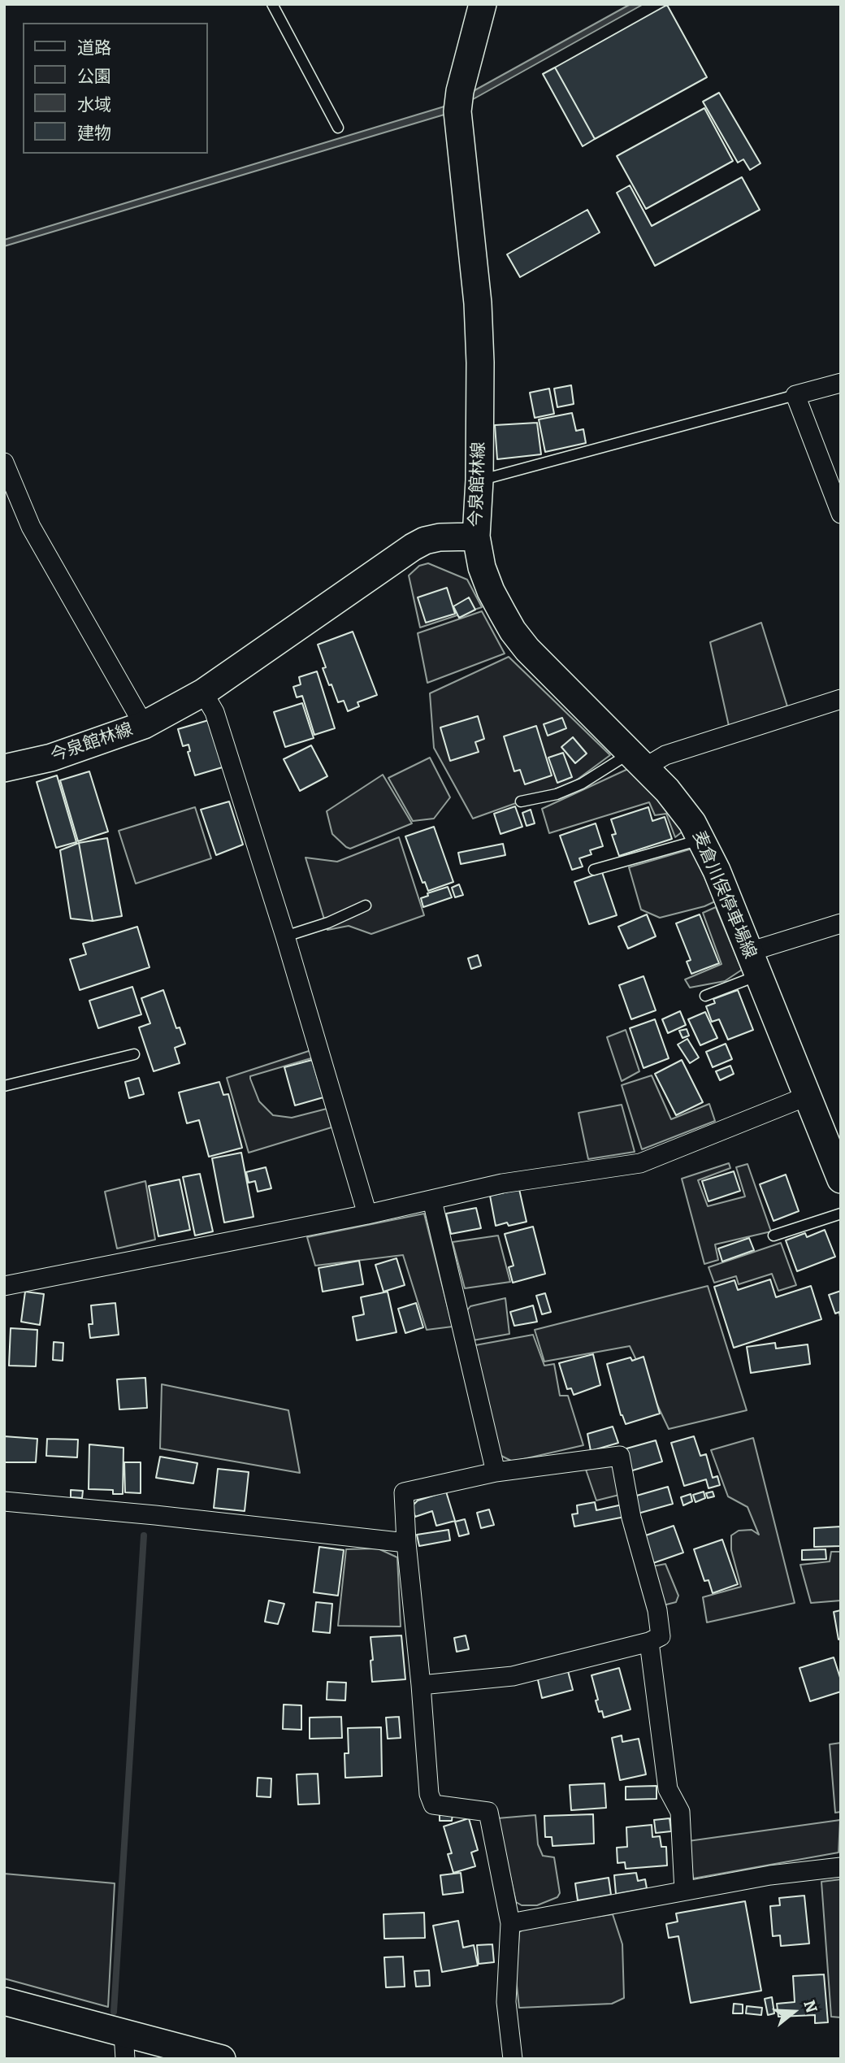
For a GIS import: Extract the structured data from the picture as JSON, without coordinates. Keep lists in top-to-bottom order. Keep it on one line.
{"streets":{"main road":["今泉館林線","麦倉川俣停車場線"]},"crossings":[["今泉館林線","麦倉川俣停車場線"]],"legend":["道路","公園","水域","建物"],"north":"right"}
